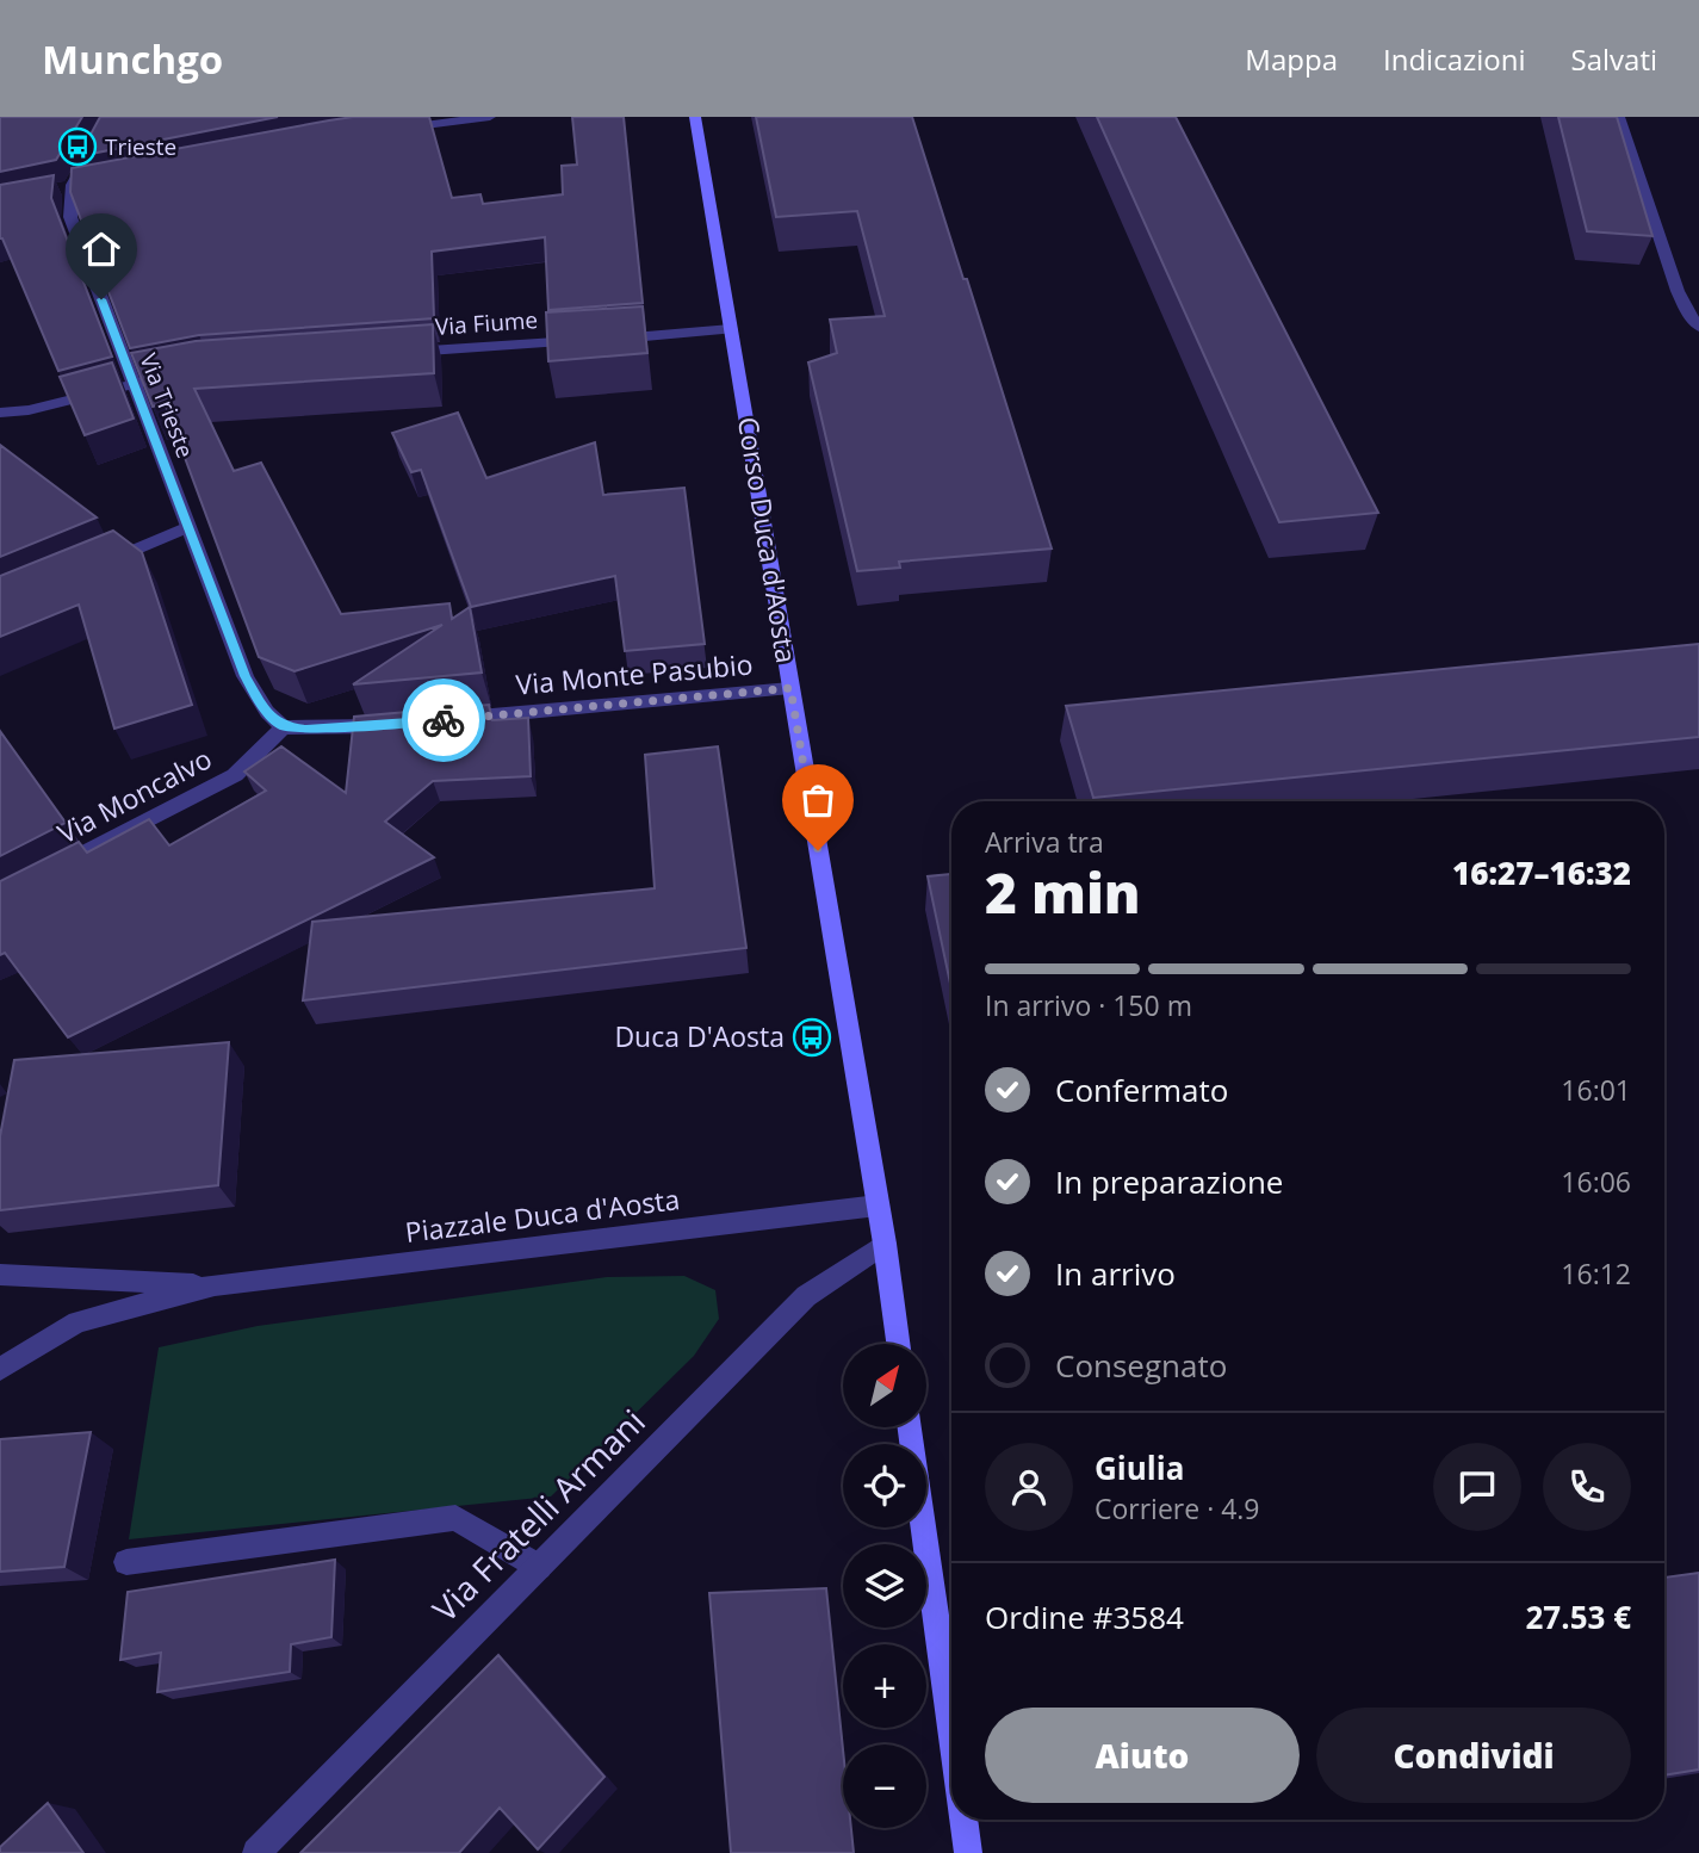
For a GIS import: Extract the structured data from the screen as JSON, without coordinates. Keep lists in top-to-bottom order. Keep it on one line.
{"streets":{"street":["Via Fiume","Via Trieste","Corso Duca d'Aosta","Via Monte Pasubio","Via Moncalvo","Piazzale Duca d'Aosta","Via Fratelli Armani"]},"crossings":[["Via Fiume","Corso Duca d'Aosta"],["Via Trieste","Via Moncalvo"],["Corso Duca d'Aosta","Via Monte Pasubio"],["Corso Duca d'Aosta","Piazzale Duca d'Aosta"],["Corso Duca d'Aosta","Via Fratelli Armani"]],"places":{"bus stop":["Trieste","Duca D'Aosta"]},"north":"top right","page":{"header":"Munchgo","nav":["Mappa","Indicazioni","Salvati"],"heading":["2 min","Arriva tra","16:27–16:32"],"panel":["Giulia","Corriere · 4.9","Ordine #3584","27.53 €"],"bar":"In arrivo · 150 m","list":[["Confermato","16:01"],["In preparazione","16:06"],["In arrivo","16:12"],"Consegnato"],"map_buttons":["+","−"],"buttons":["Aiuto","Condividi"]}}
